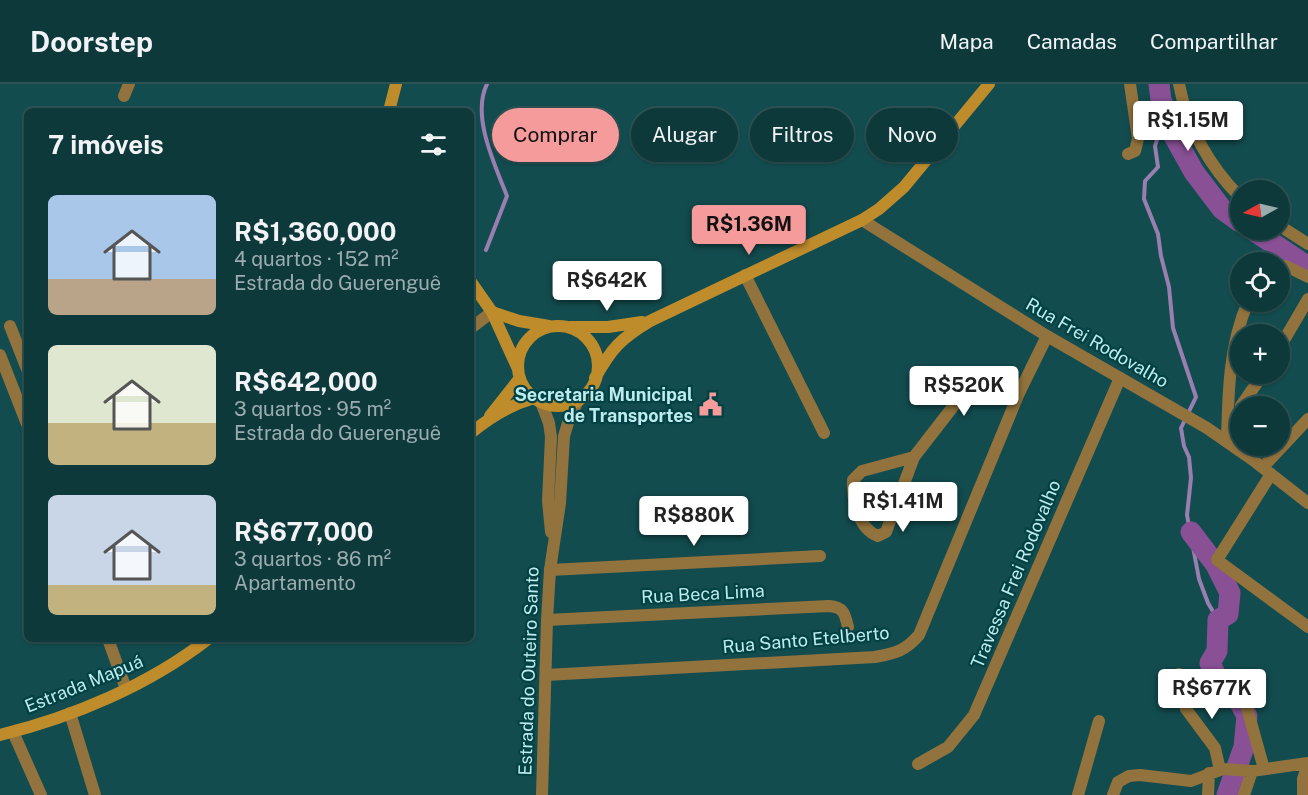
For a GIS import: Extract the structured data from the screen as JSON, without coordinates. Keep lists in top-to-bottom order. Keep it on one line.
{"streets":{"main road":["Estrada Mapuá"],"street":["Rua Frei Rodovalho","Travessa Frei Rodovalho","Rua Beca Lima","Rua Santo Etelberto","Estrada do Outeiro Santo"]},"crossings":[["Rua Frei Rodovalho","Travessa Frei Rodovalho"],["Rua Frei Rodovalho","Rua Santo Etelberto"],["Rua Beca Lima","Estrada do Outeiro Santo"],["Rua Santo Etelberto","Estrada do Outeiro Santo"]],"places":{"public building":["Secretaria Municipal de Transportes"]},"north":"left","page":{"header":"Doorstep","nav":["Mapa","Camadas","Compartilhar"],"price":["R$1.15M","R$1.36M","R$642K","R$520K","R$1.41M","R$880K","R$677K"],"chip":["Comprar","Alugar","Filtros","Novo"],"heading":"7 imóveis","map_buttons":["+","−"],"list":[{"name":"R$1,360,000","note":"4 quartos · 152 m² · Estrada do Guerenguê"},{"name":"R$642,000","note":"3 quartos · 95 m² · Estrada do Guerenguê"},{"name":"R$677,000","note":"3 quartos · 86 m² · Apartamento"}]}}
